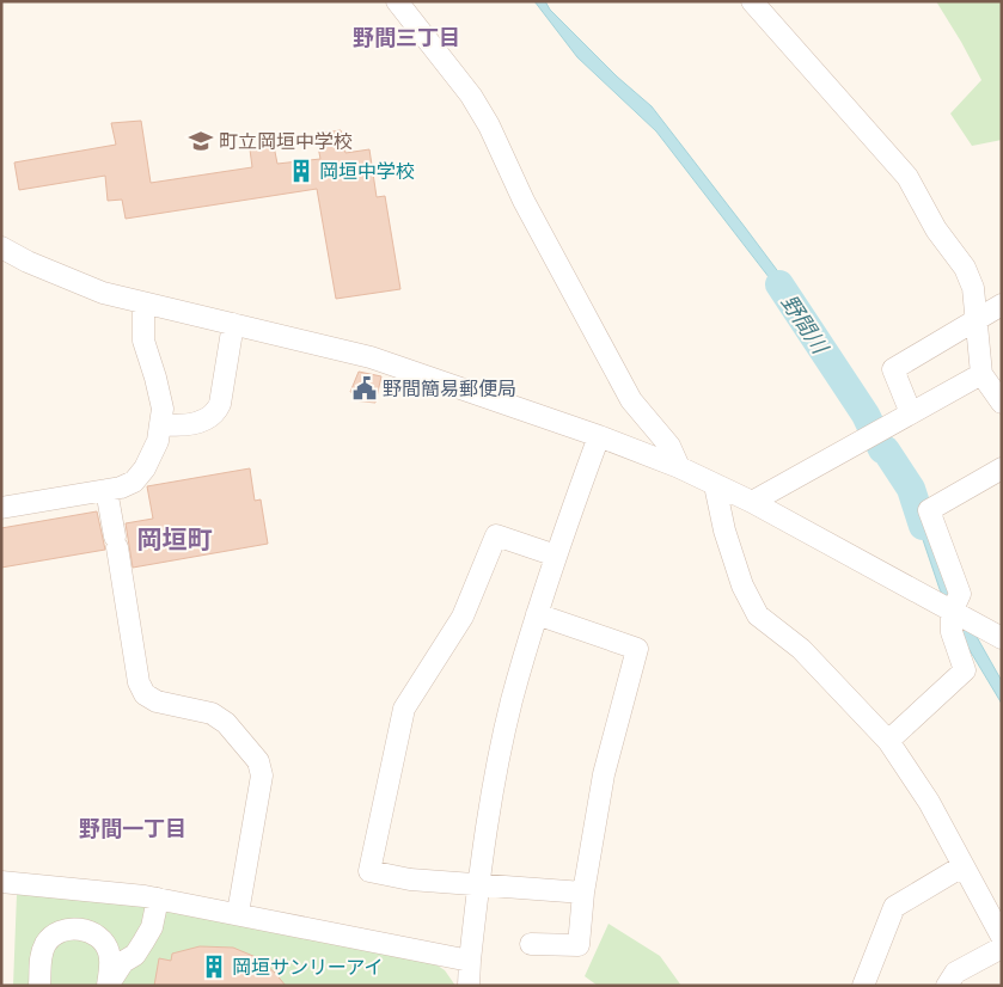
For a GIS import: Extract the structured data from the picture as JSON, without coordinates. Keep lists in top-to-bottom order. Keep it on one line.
{"districts":["野間三丁目","岡垣町","野間一丁目"],"water":["野間川"],"places":{"school or university":["町立岡垣中学校"],"building":["岡垣中学校","岡垣サンリーアイ"],"public building":["野間簡易郵便局"]}}
